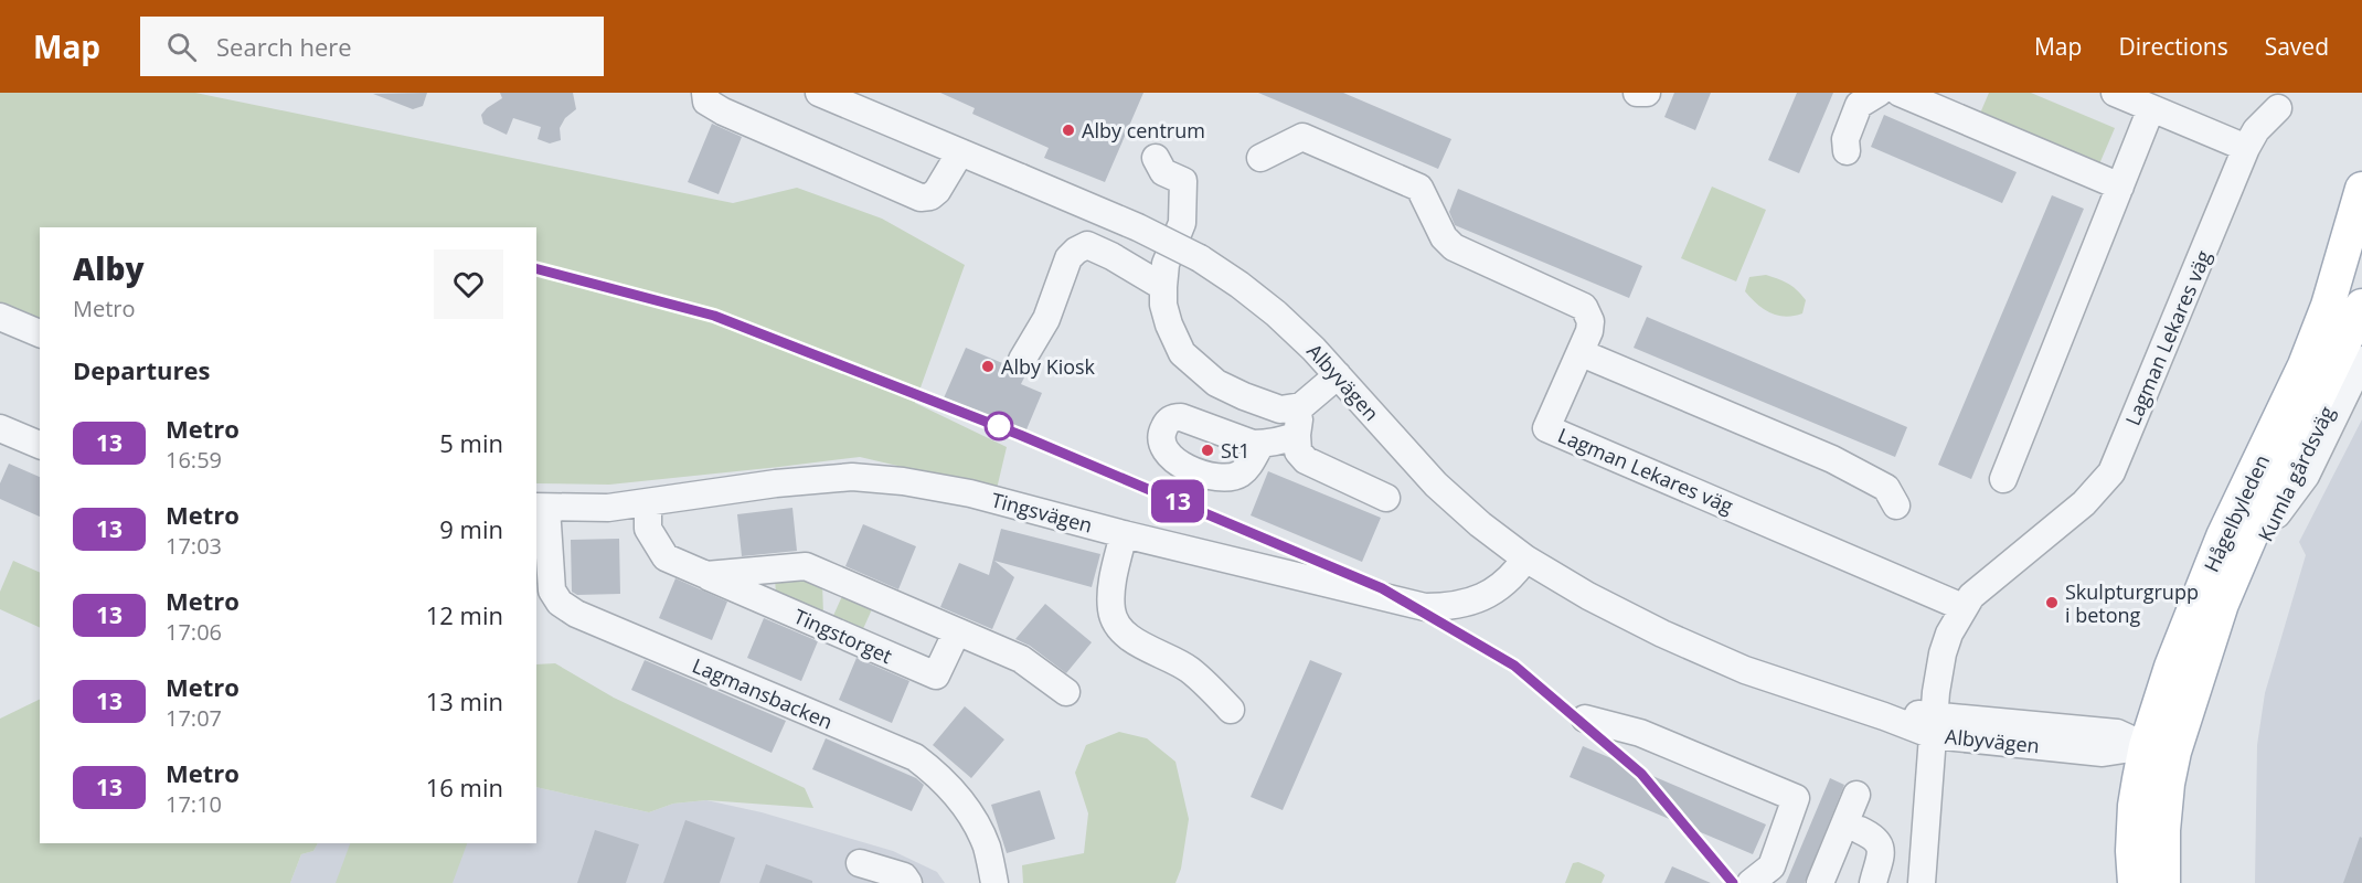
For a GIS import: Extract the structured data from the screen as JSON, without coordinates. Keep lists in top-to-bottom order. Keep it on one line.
{"streets":{"main road":["Hågelbyleden"],"street":["Lagman Lekares väg","Albyvägen","Kumla gårdsväg","Tingsvägen","Tingstorget","Lagmansbacken"]},"crossings":[["Lagman Lekares väg","Albyvägen"],["Albyvägen","Tingsvägen"],["Albyvägen","Hågelbyleden"],["Kumla gårdsväg","Hågelbyleden"],["Tingsvägen","Tingstorget"],["Tingsvägen","Lagmansbacken"]],"places":["Alby centrum","Alby Kiosk","St1","Skulpturgrupp i betong"],"lines":["metro line 13"],"page":{"header":"Map","search":"Search here","nav":["Map","Directions","Saved"],"on_map":"13","heading":[["Alby","Metro"],"Departures"],"list":[{"mark":"13","name":"Metro","note":"16:59","value":"5 min"},{"mark":"13","name":"Metro","note":"17:03","value":"9 min"},{"mark":"13","name":"Metro","note":"17:06","value":"12 min"},{"mark":"13","name":"Metro","note":"17:07","value":"13 min"},{"mark":"13","name":"Metro","note":"17:10","value":"16 min"}]}}
